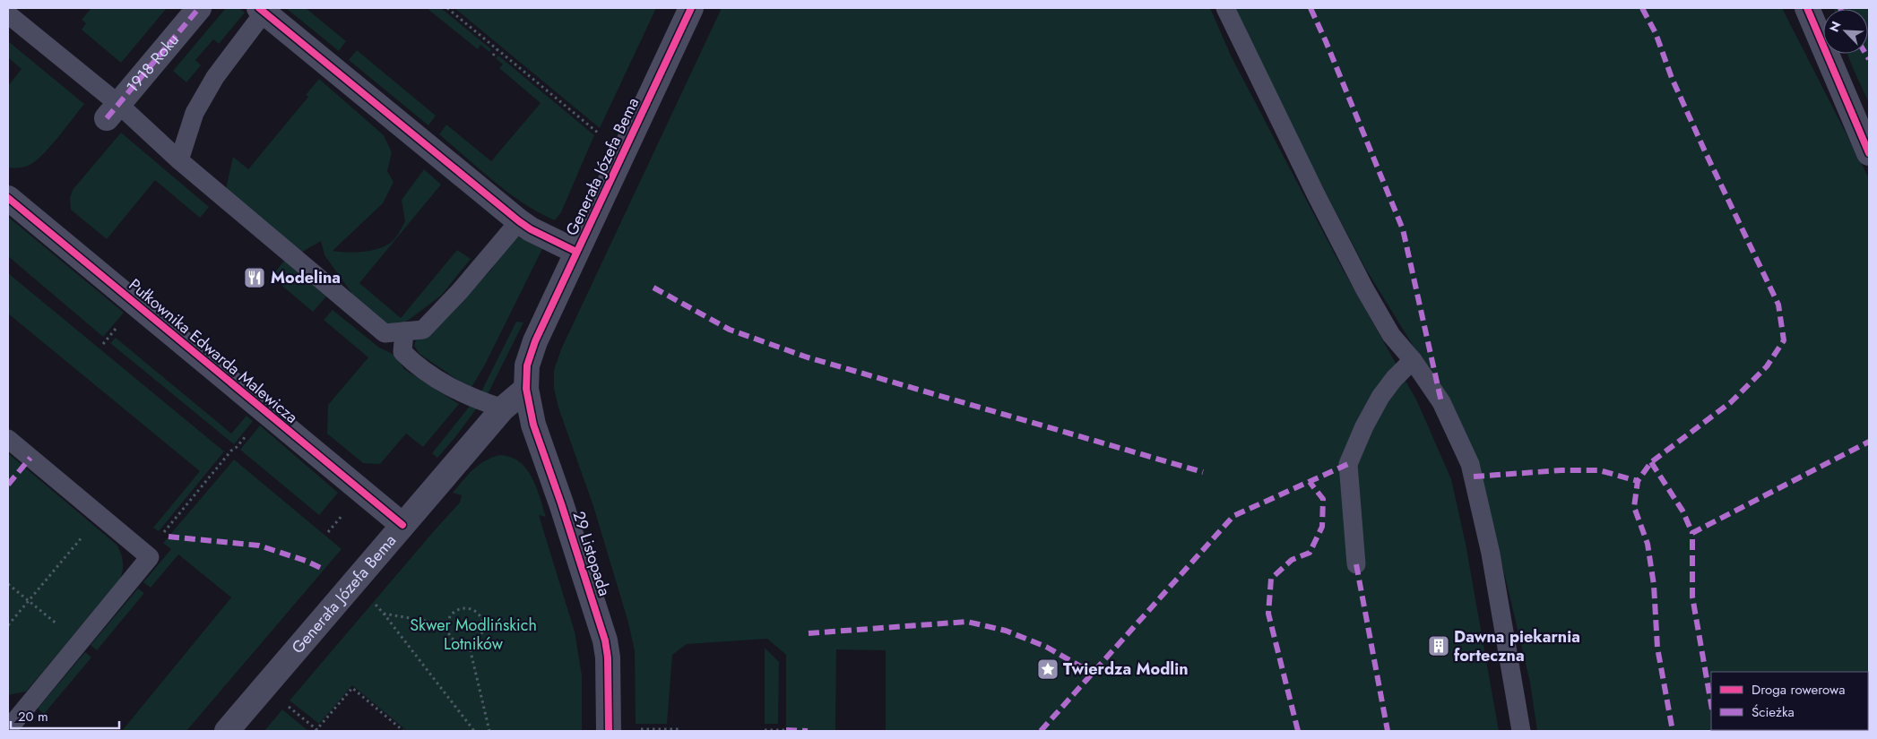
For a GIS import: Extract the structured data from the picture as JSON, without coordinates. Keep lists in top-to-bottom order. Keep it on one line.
{"streets":{"street":["1918 Roku","Generała Józefa Bema","Pułkownika Edwarda Malewicza","29 Listopada"]},"crossings":[["Generała Józefa Bema","Pułkownika Edwarda Malewicza"],["Generała Józefa Bema","29 Listopada"]],"parks":["Skwer Modlińskich Lotników"],"places":{"restaurant":["Modelina"],"building":["Dawna piekarnia forteczna"],"place":["Twierdza Modlin"]},"legend":["Droga rowerowa","Ścieżka"],"scale_bar":"20 m","north":"top left"}
